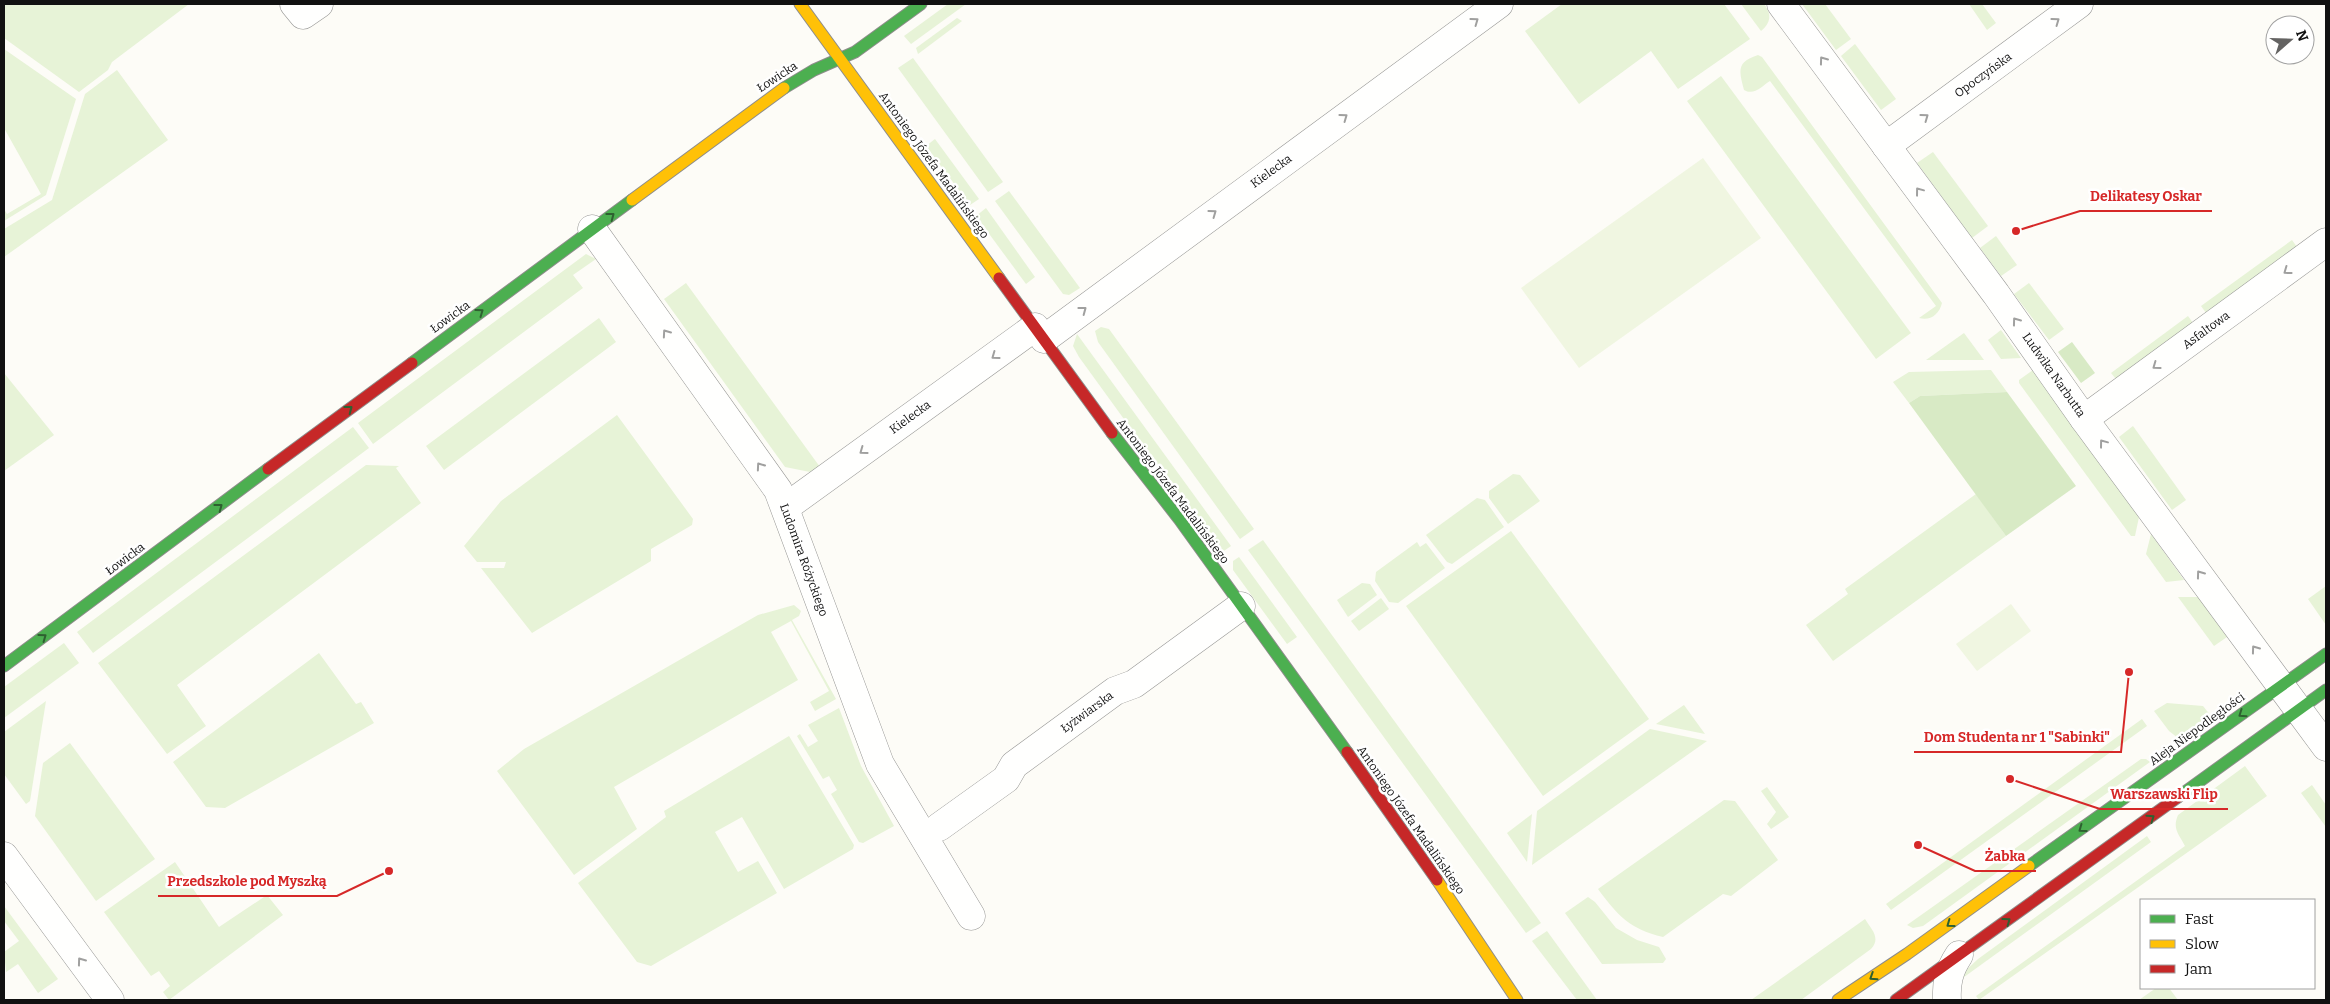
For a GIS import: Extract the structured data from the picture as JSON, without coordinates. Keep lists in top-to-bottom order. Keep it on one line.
{"streets":{"street":["Opoczyńska","Łowicka","Antoniego Józefa Madalińskiego","Kielecka","Asfaltowa","Ludwika Narbutta","Ludomira Różyckiego","Łyżwiarska","Aleja Niepodległości"]},"crossings":[["Opoczyńska","Ludwika Narbutta"],["Łowicka","Antoniego Józefa Madalińskiego"],["Łowicka","Ludomira Różyckiego"],["Antoniego Józefa Madalińskiego","Kielecka"],["Antoniego Józefa Madalińskiego","Łyżwiarska"],["Kielecka","Ludomira Różyckiego"],["Asfaltowa","Ludwika Narbutta"],["Ludwika Narbutta","Aleja Niepodległości"]],"one_way":["Opoczyńska","Łowicka","Asfaltowa","Ludwika Narbutta","Ludomira Różyckiego"],"places":["Delikatesy Oskar","Dom Studenta nr 1 \"Sabinki\"","Warszawski Flip","Żabka","Przedszkole pod Myszką"],"legend":["Fast","Slow","Jam"],"north":"right"}
